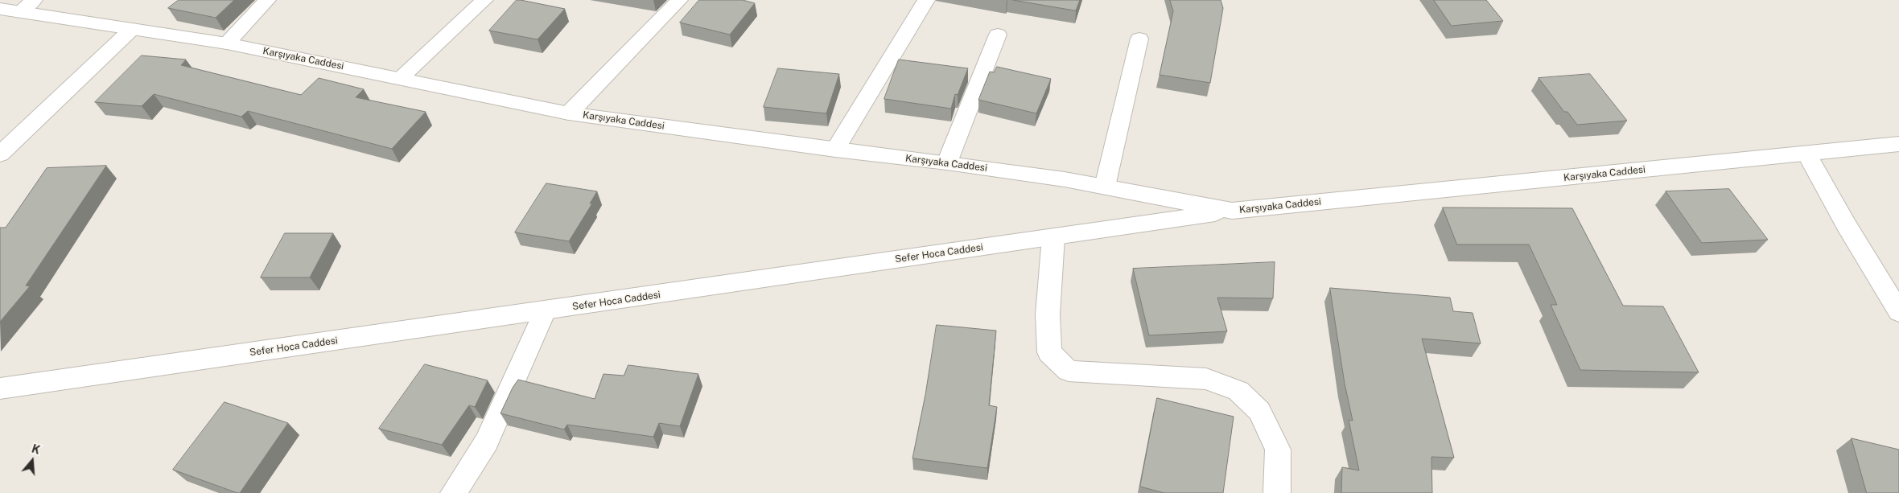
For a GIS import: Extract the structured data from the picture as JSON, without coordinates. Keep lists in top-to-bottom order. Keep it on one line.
{"streets":{"street":["Karşıyaka Caddesi","Sefer Hoca Caddesi"]},"crossings":[["Karşıyaka Caddesi","Sefer Hoca Caddesi"]],"north":"top"}
